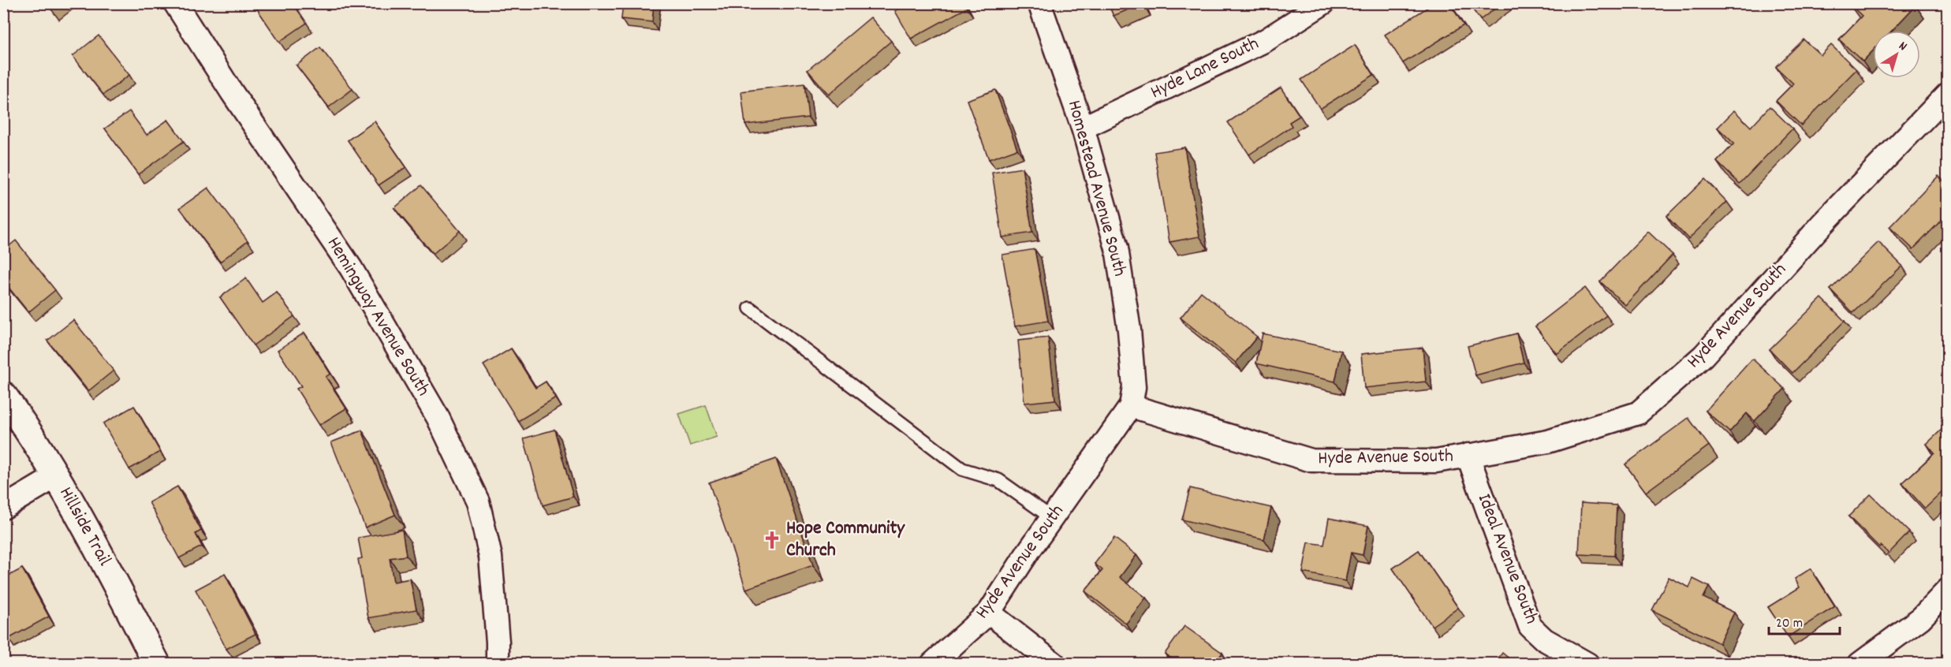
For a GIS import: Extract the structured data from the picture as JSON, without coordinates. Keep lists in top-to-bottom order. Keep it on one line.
{"streets":{"street":["Hyde Lane South","Homestead Avenue South","Hyde Avenue South","Hemingway Avenue South","Hillside Trail","Ideal Avenue South"]},"crossings":[["Hyde Lane South","Homestead Avenue South"],["Homestead Avenue South","Hyde Avenue South"],["Hyde Avenue South","Ideal Avenue South"]],"places":{"church":["Hope Community Church"]},"scale_bar":"20 m","north":"top right"}
